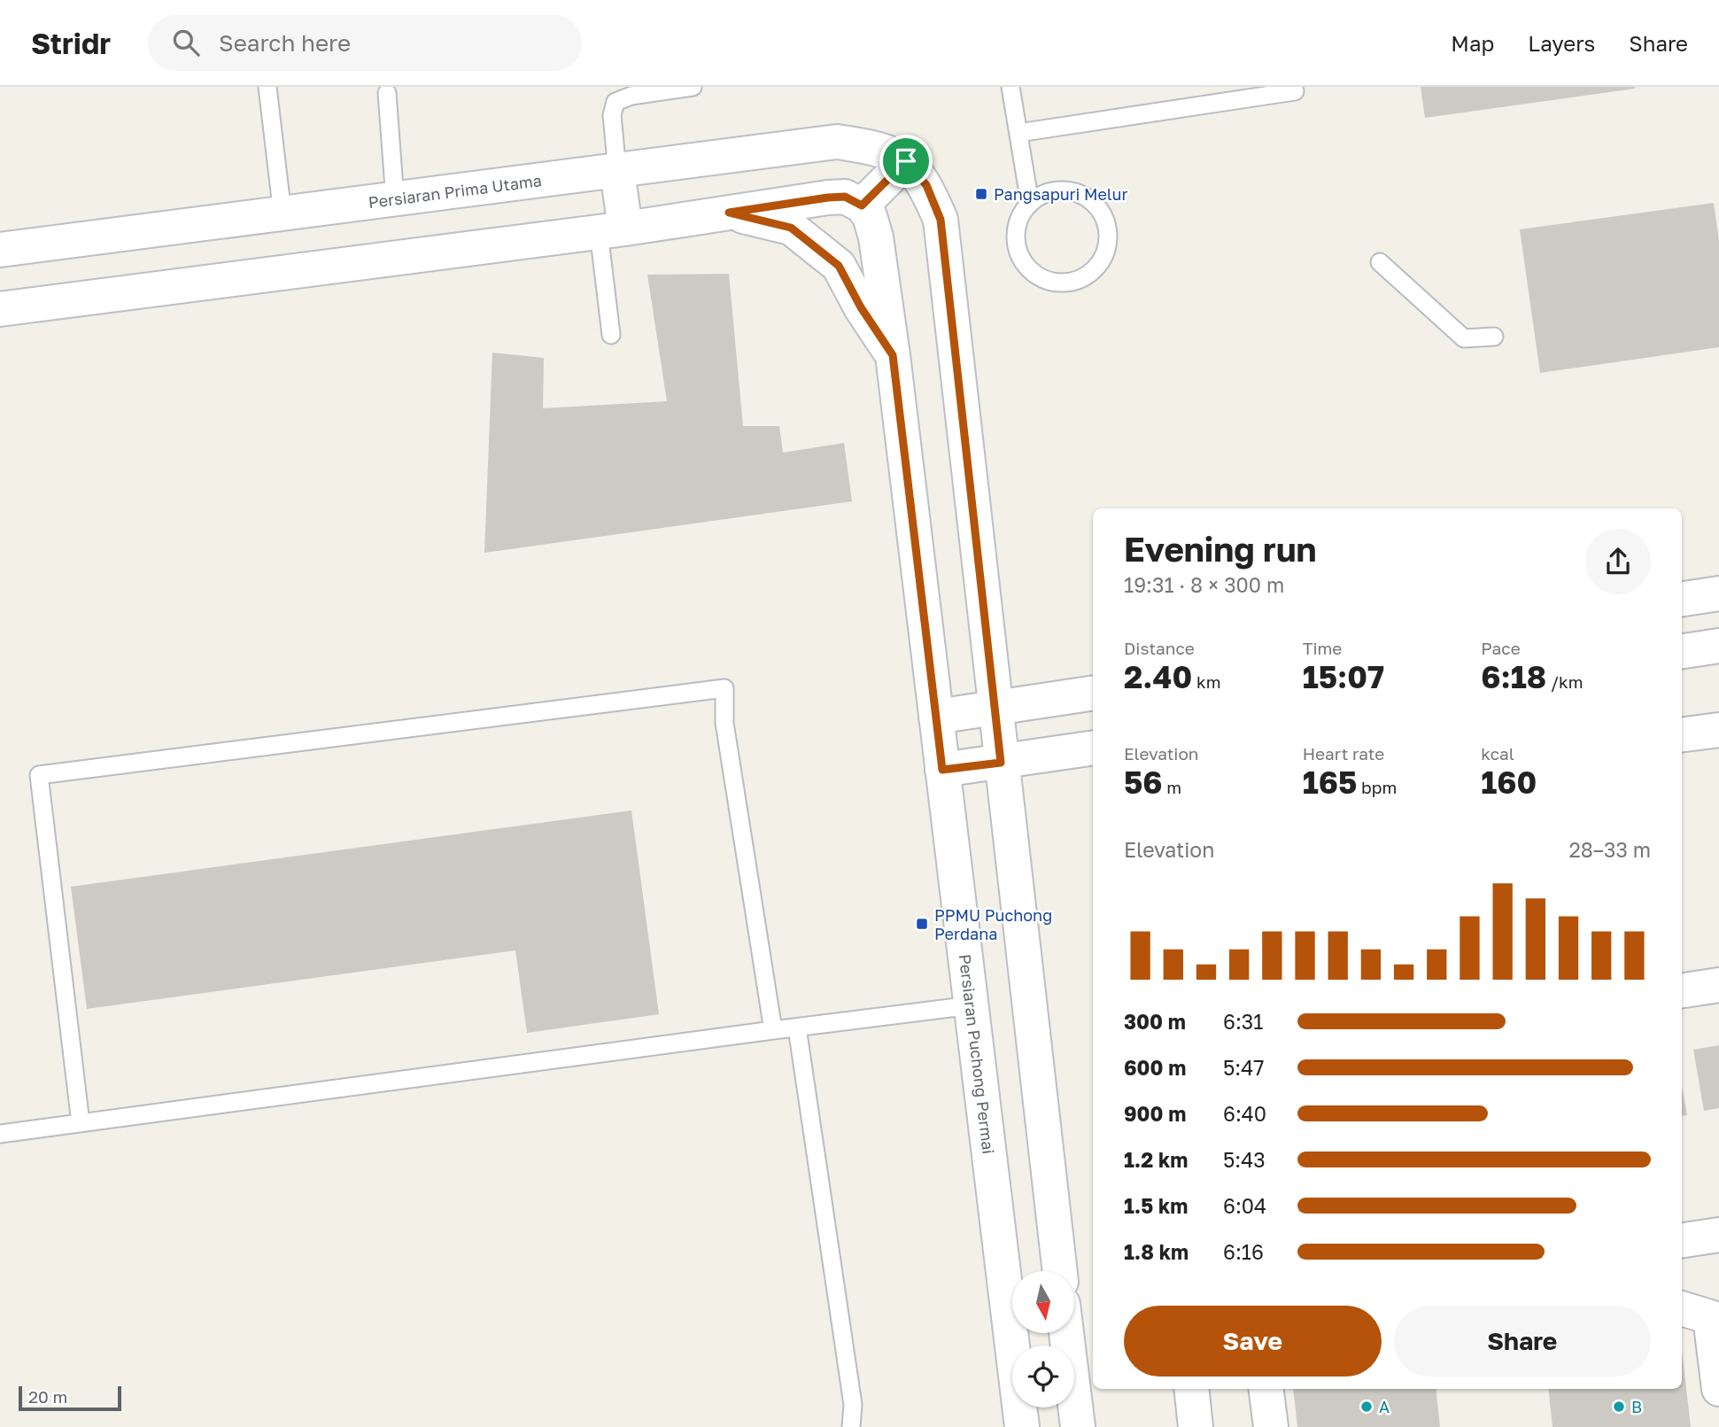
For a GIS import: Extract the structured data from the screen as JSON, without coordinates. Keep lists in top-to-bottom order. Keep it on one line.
{"streets":{"main road":["Persiaran Prima Utama","Persiaran Puchong Permai"]},"places":{"transit":["Pangsapuri Melur","PPMU Puchong Perdana"],"other":["A","B"]},"scale_bar":"20 m","north":"bottom","page":{"header":"Stridr","search":"Search here","nav":["Map","Layers","Share"],"heading":["Evening run","19:31 · 8 × 300 m"],"stats":[["Distance","2.40 km"],["Time","15:07"],["Pace","6:18 /km"],["Elevation","56 m"],["Heart rate","165 bpm"],["kcal","160"]],"chart":["Elevation","28–33 m"],"list":[{"name":"300 m","note":"6:31"},{"name":"600 m","note":"5:47"},{"name":"900 m","note":"6:40"},{"name":"1.2 km","note":"5:43"},{"name":"1.5 km","note":"6:04"},{"name":"1.8 km","note":"6:16"}],"buttons":["Save","Share"],"scale":"20 m"}}
